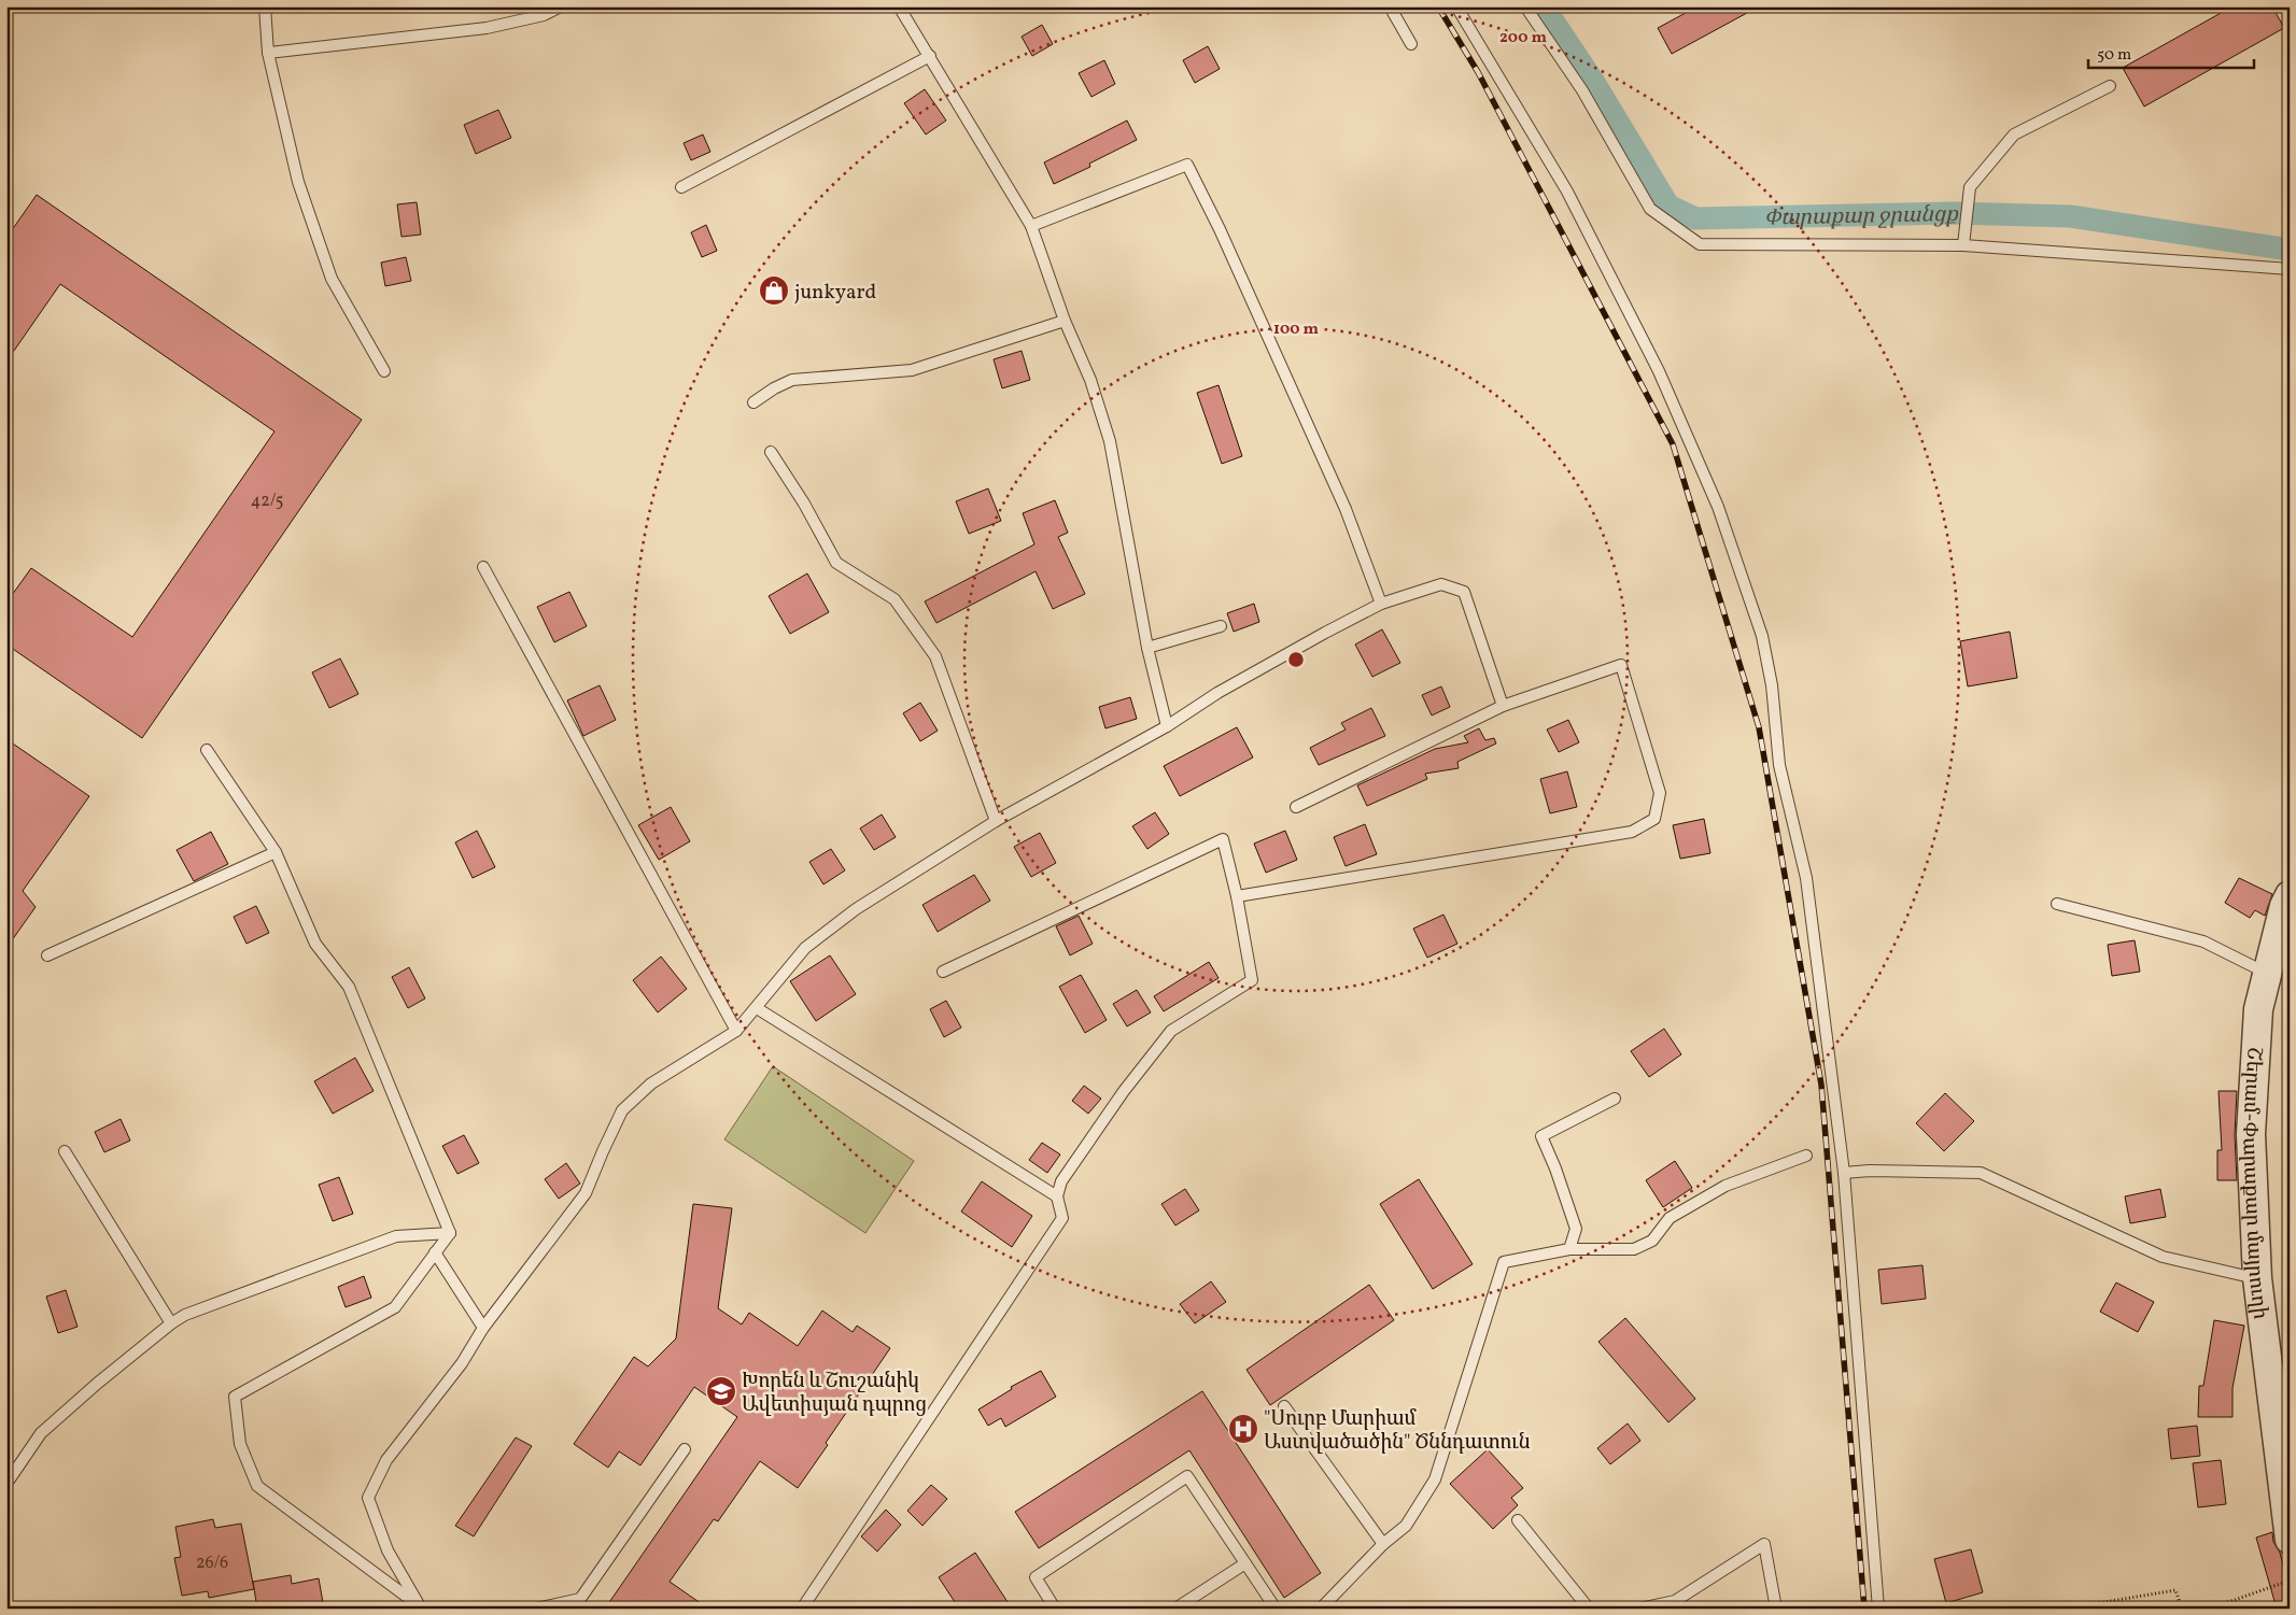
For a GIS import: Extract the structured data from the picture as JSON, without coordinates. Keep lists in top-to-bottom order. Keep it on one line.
{"streets":{"street":["Շերամ-Փարաքար մայրուղի"]},"water":["Փարաքար ջրանցք"],"places":{"shop":["junkyard"],"school or university":["Խորեն և Շուշանիկ Ավետիսյան դպրոց"],"hospital":["\"Սուրբ Մարիամ Աստվածածին\" Ծննդատուն"]},"house_numbers":["42/5","26/6"],"scale_bar":"50 m","rings":["200 m","100 m"]}
